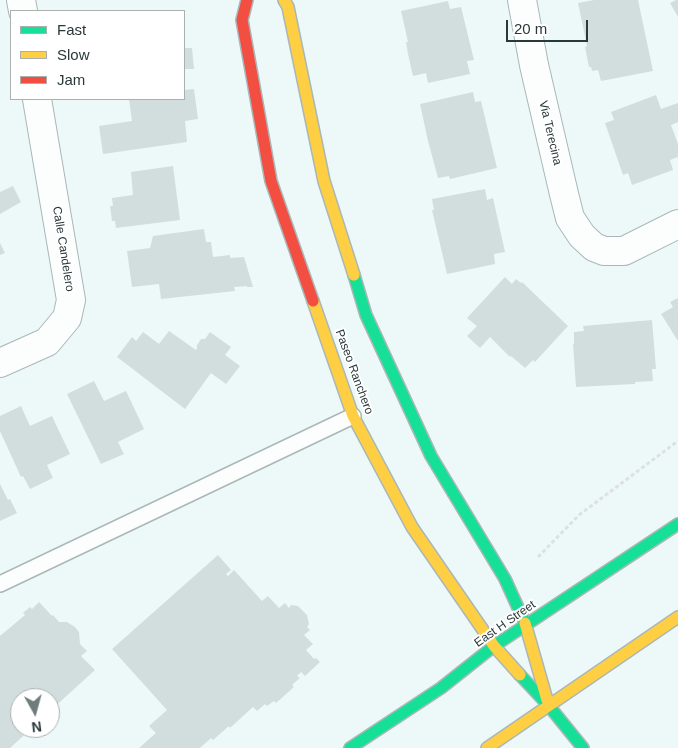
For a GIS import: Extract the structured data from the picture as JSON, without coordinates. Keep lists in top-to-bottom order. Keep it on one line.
{"streets":{"main road":["Paseo Ranchero","East H Street"],"street":["Via Terecina","Calle Candelero"]},"crossings":[["Paseo Ranchero","East H Street"]],"legend":["Fast","Slow","Jam"],"scale_bar":"20 m","north":"bottom"}
